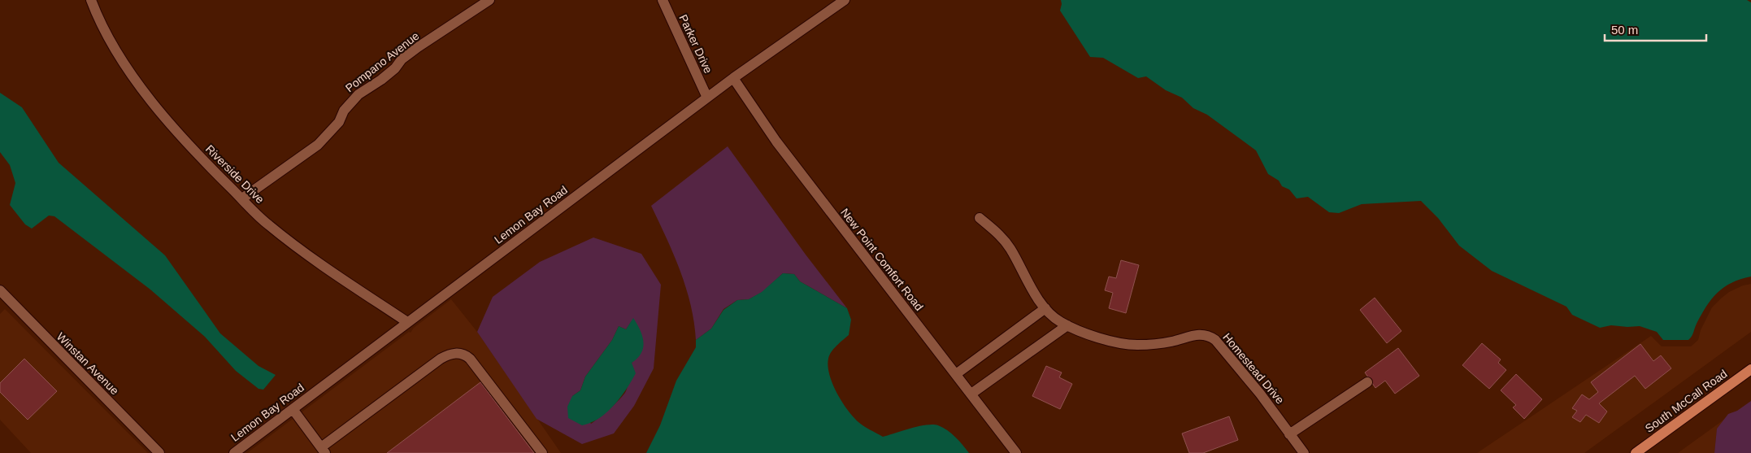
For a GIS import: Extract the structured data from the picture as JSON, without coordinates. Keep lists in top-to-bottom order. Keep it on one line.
{"streets":{"main road":["South McCall Road"],"street":["Parker Drive","Pompano Avenue","Riverside Drive","Lemon Bay Road","New Point Comfort Road","Winstan Avenue","Homestead Drive"]},"crossings":[["Parker Drive","Lemon Bay Road"],["Pompano Avenue","Riverside Drive"],["Riverside Drive","Lemon Bay Road"],["Lemon Bay Road","New Point Comfort Road"]],"scale_bar":"50 m"}
